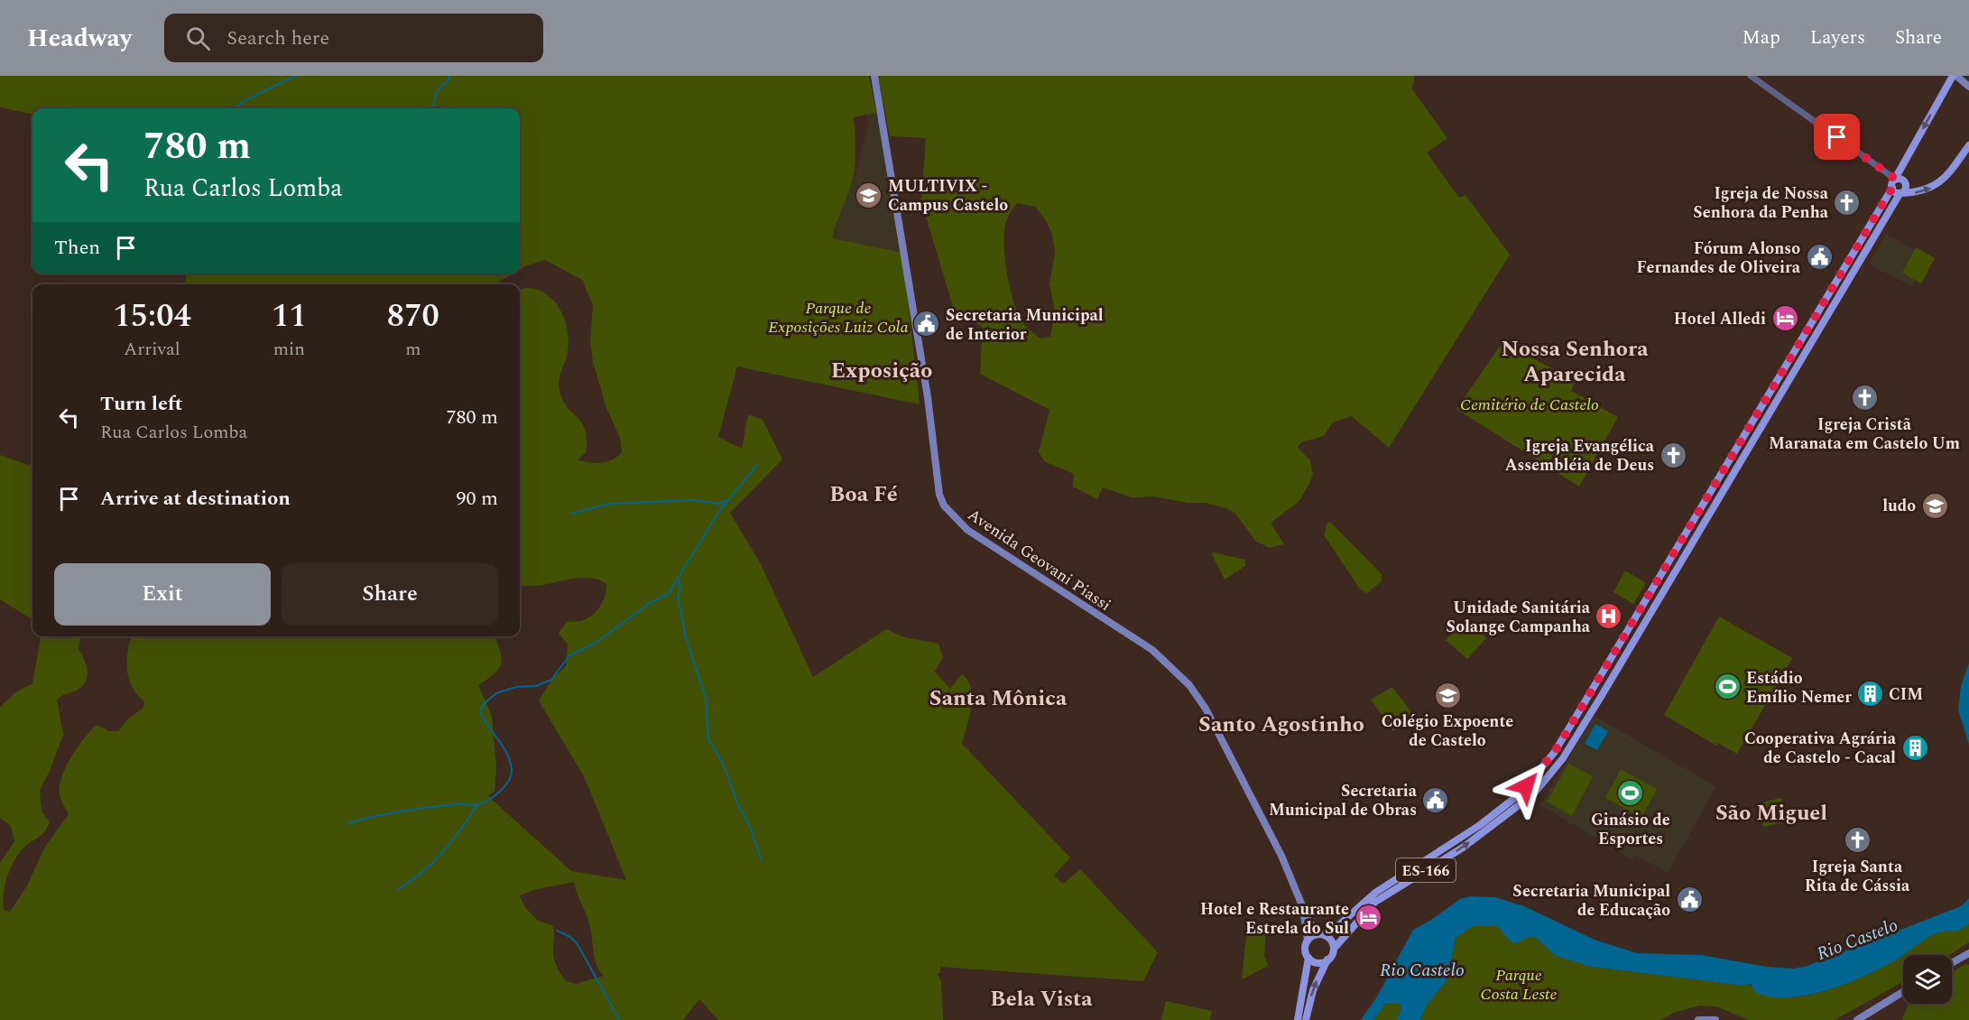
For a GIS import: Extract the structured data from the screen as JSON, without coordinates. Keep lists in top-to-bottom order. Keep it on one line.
{"streets":{"main road":["Avenida Geovani Piassi","ES-166"]},"crossings":[["Avenida Geovani Piassi","ES-166"]],"districts":["Nossa Senhora Aparecida","Exposição","Boa Fé","Santa Mônica","Santo Agostinho","São Miguel","Bela Vista"],"water":["Rio Castelo"],"parks":["Parque de Exposições Luiz Cola","Cemitério de Castelo","Parque Costa Leste"],"places":{"school or university":["MULTIVIX - Campus Castelo","ludo","Colégio Expoente de Castelo"],"church":["Igreja de Nossa Senhora da Penha","Igreja Cristã Maranata em Castelo Um","Igreja Evangélica Assembléia de Deus","Igreja Santa Rita de Cássia"],"public building":["Fórum Alonso Fernandes de Oliveira","Secretaria Municipal de Interior","Secretaria Municipal de Obras","Secretaria Municipal de Educação"],"hotel":["Hotel Alledi","Hotel e Restaurante Estrela do Sul"],"hospital":["Unidade Sanitária Solange Campanha"],"sports":["Estádio Emílio Nemer","Ginásio de Esportes"],"building":["CIM","Cooperativa Agrária de Castelo - Cacal"]},"page":{"header":"Headway","search":"Search here","nav":["Map","Layers","Share"],"turn":["780 m","Rua Carlos Lomba"],"then":"Then","eta":["15:04","Arrival","11","min","870","m"],"list":[{"name":"Turn left","note":"Rua Carlos Lomba","value":"780 m"},{"name":"Arrive at destination","value":"90 m"}],"buttons":["Exit","Share"]}}
